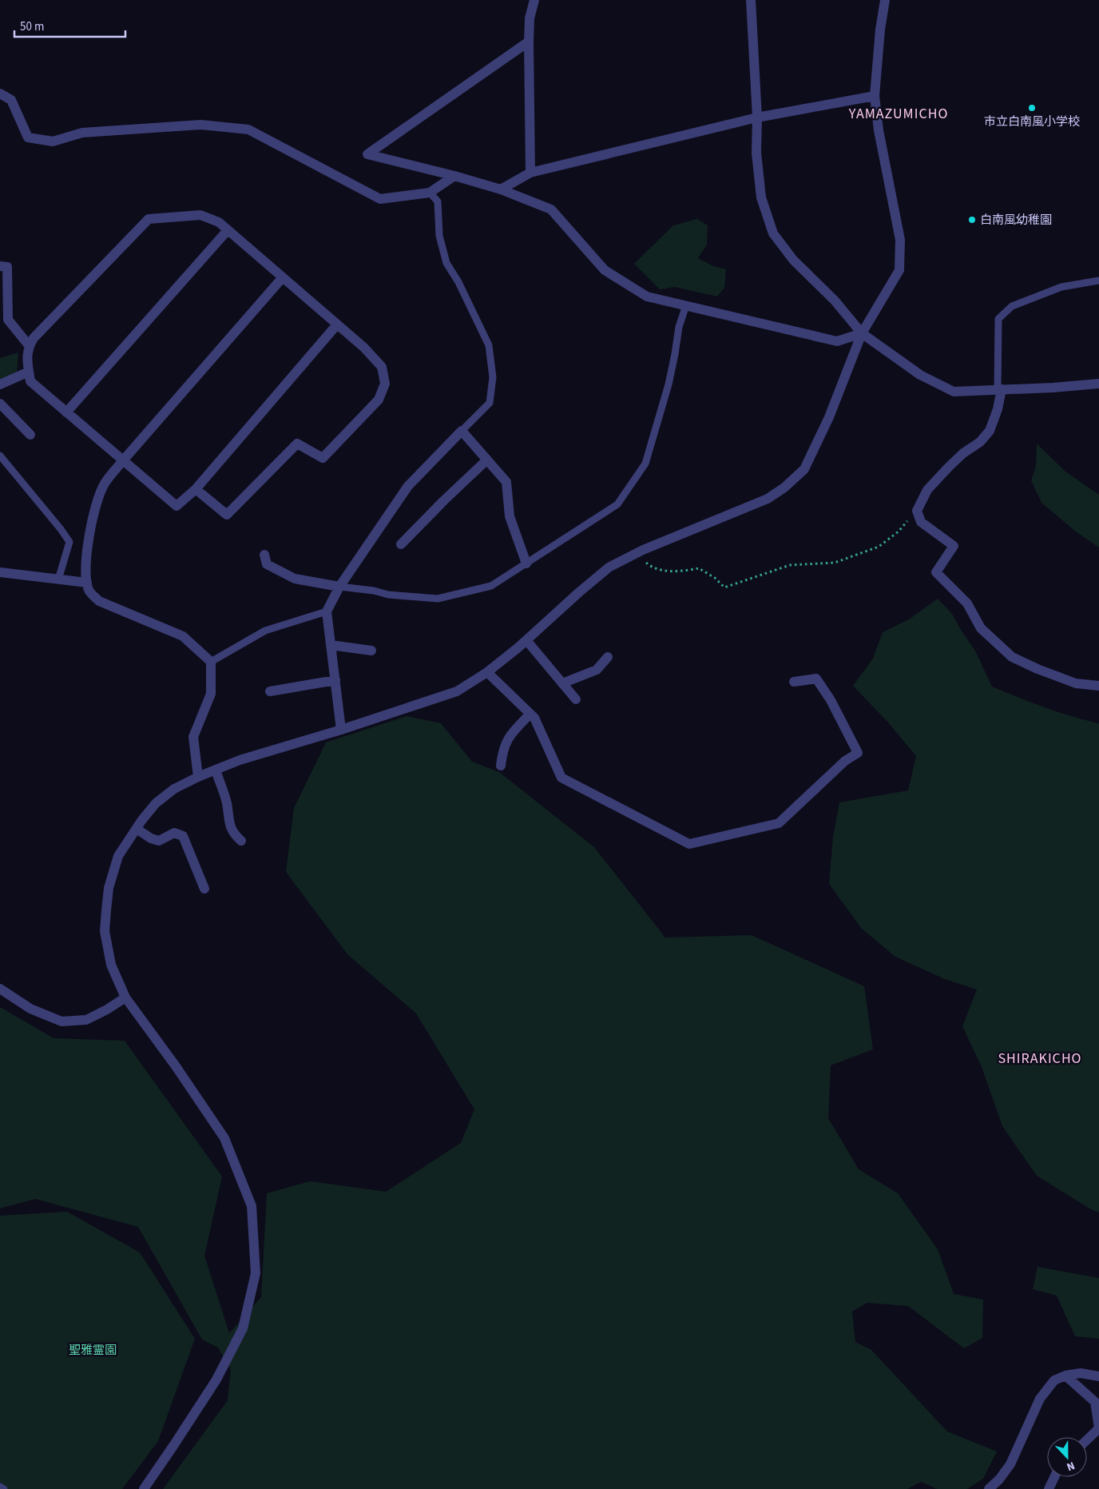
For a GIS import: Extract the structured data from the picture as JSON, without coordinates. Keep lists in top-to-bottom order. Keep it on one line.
{"districts":["YAMAZUMICHO","SHIRAKICHO"],"parks":["聖雅霊園"],"places":["市立白南風小学校","白南風幼稚園"],"scale_bar":"50 m","north":"bottom"}
